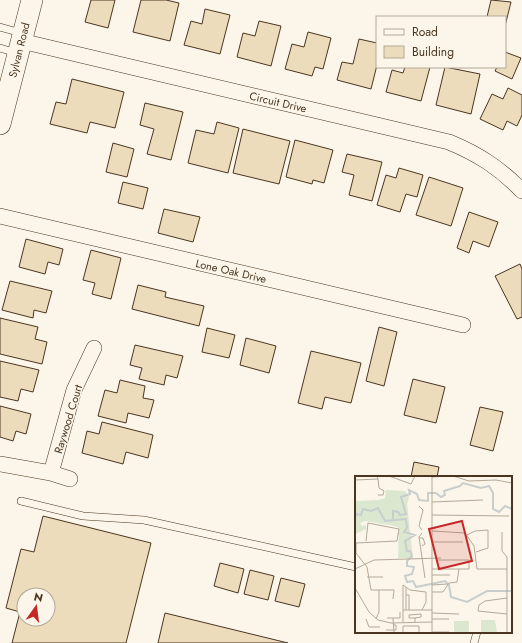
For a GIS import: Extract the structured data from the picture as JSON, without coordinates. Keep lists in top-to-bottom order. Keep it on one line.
{"streets":{"main road":["Sylvan Road"],"street":["Circuit Drive","Lone Oak Drive","Raywood Court"]},"crossings":[["Sylvan Road","Circuit Drive"]],"legend":["Road","Building"],"north":"top"}
